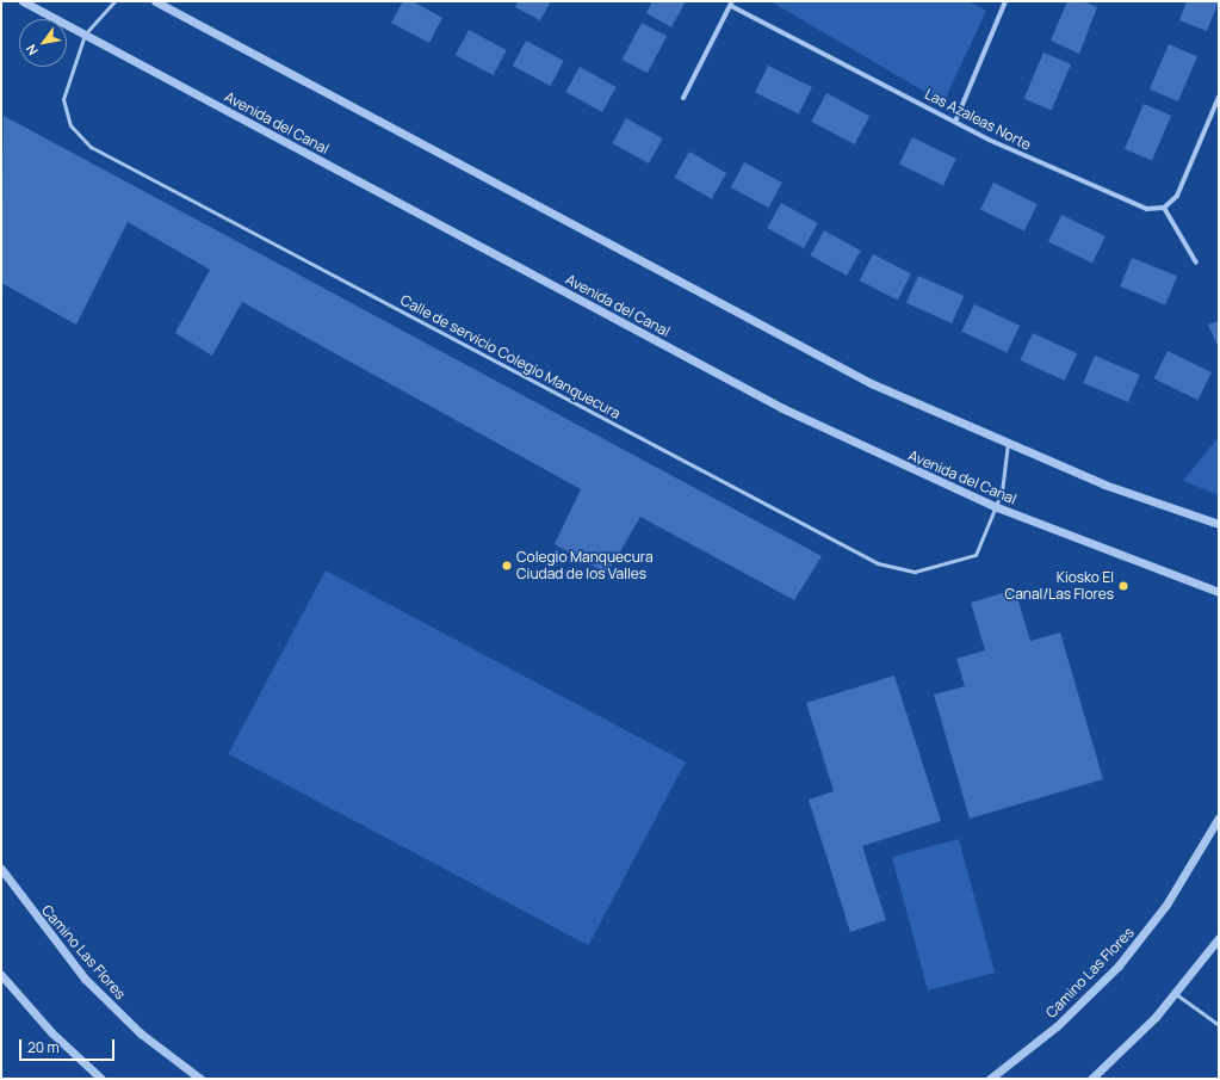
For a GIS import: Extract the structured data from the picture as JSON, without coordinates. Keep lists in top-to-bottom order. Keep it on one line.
{"streets":{"street":["Las Azaleas Norte","Avenida del Canal","Camino Las Flores"],"lane":["Calle de servicio Colegio Manquecura"]},"crossings":[["Avenida del Canal","Calle de servicio Colegio Manquecura"]],"places":["Colegio Manquecura Ciudad de los Valles","Kiosko El Canal/Las Flores"],"scale_bar":"20 m","north":"bottom left"}
